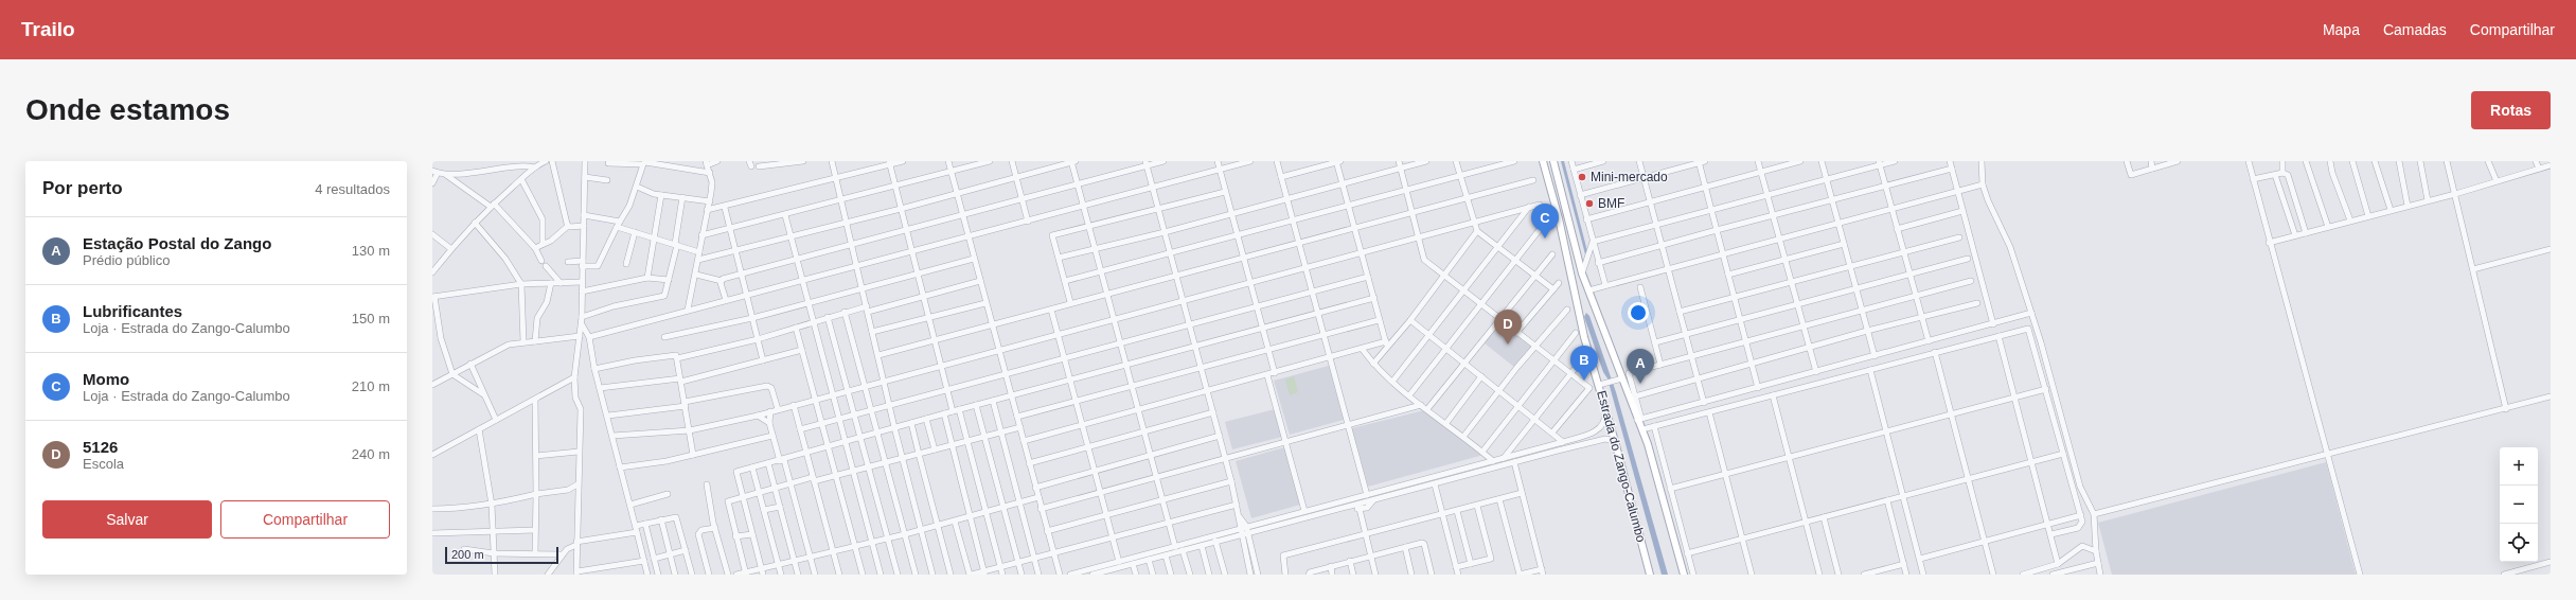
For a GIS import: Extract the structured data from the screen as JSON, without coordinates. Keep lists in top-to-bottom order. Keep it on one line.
{"streets":{"main road":["Estrada do Zango-Calumbo"]},"places":["Mini-mercado","BMF"],"scale_bar":"200 m","page":{"header":"Trailo","nav":["Mapa","Camadas","Compartilhar"],"buttons":["Rotas",["Salvar","Compartilhar"]],"title":"Onde estamos","heading":["Por perto","4 resultados"],"pins":["C","D","B","A"],"list":[{"mark":"A","name":"Estação Postal do Zango","note":"Prédio público","value":"130 m"},{"mark":"B","name":"Lubrificantes","note":"Loja · Estrada do Zango-Calumbo","value":"150 m"},{"mark":"C","name":"Momo","note":"Loja · Estrada do Zango-Calumbo","value":"210 m"},{"mark":"D","name":"5126","note":"Escola","value":"240 m"}],"map_buttons":["+","−"],"scale":"200 m"}}
